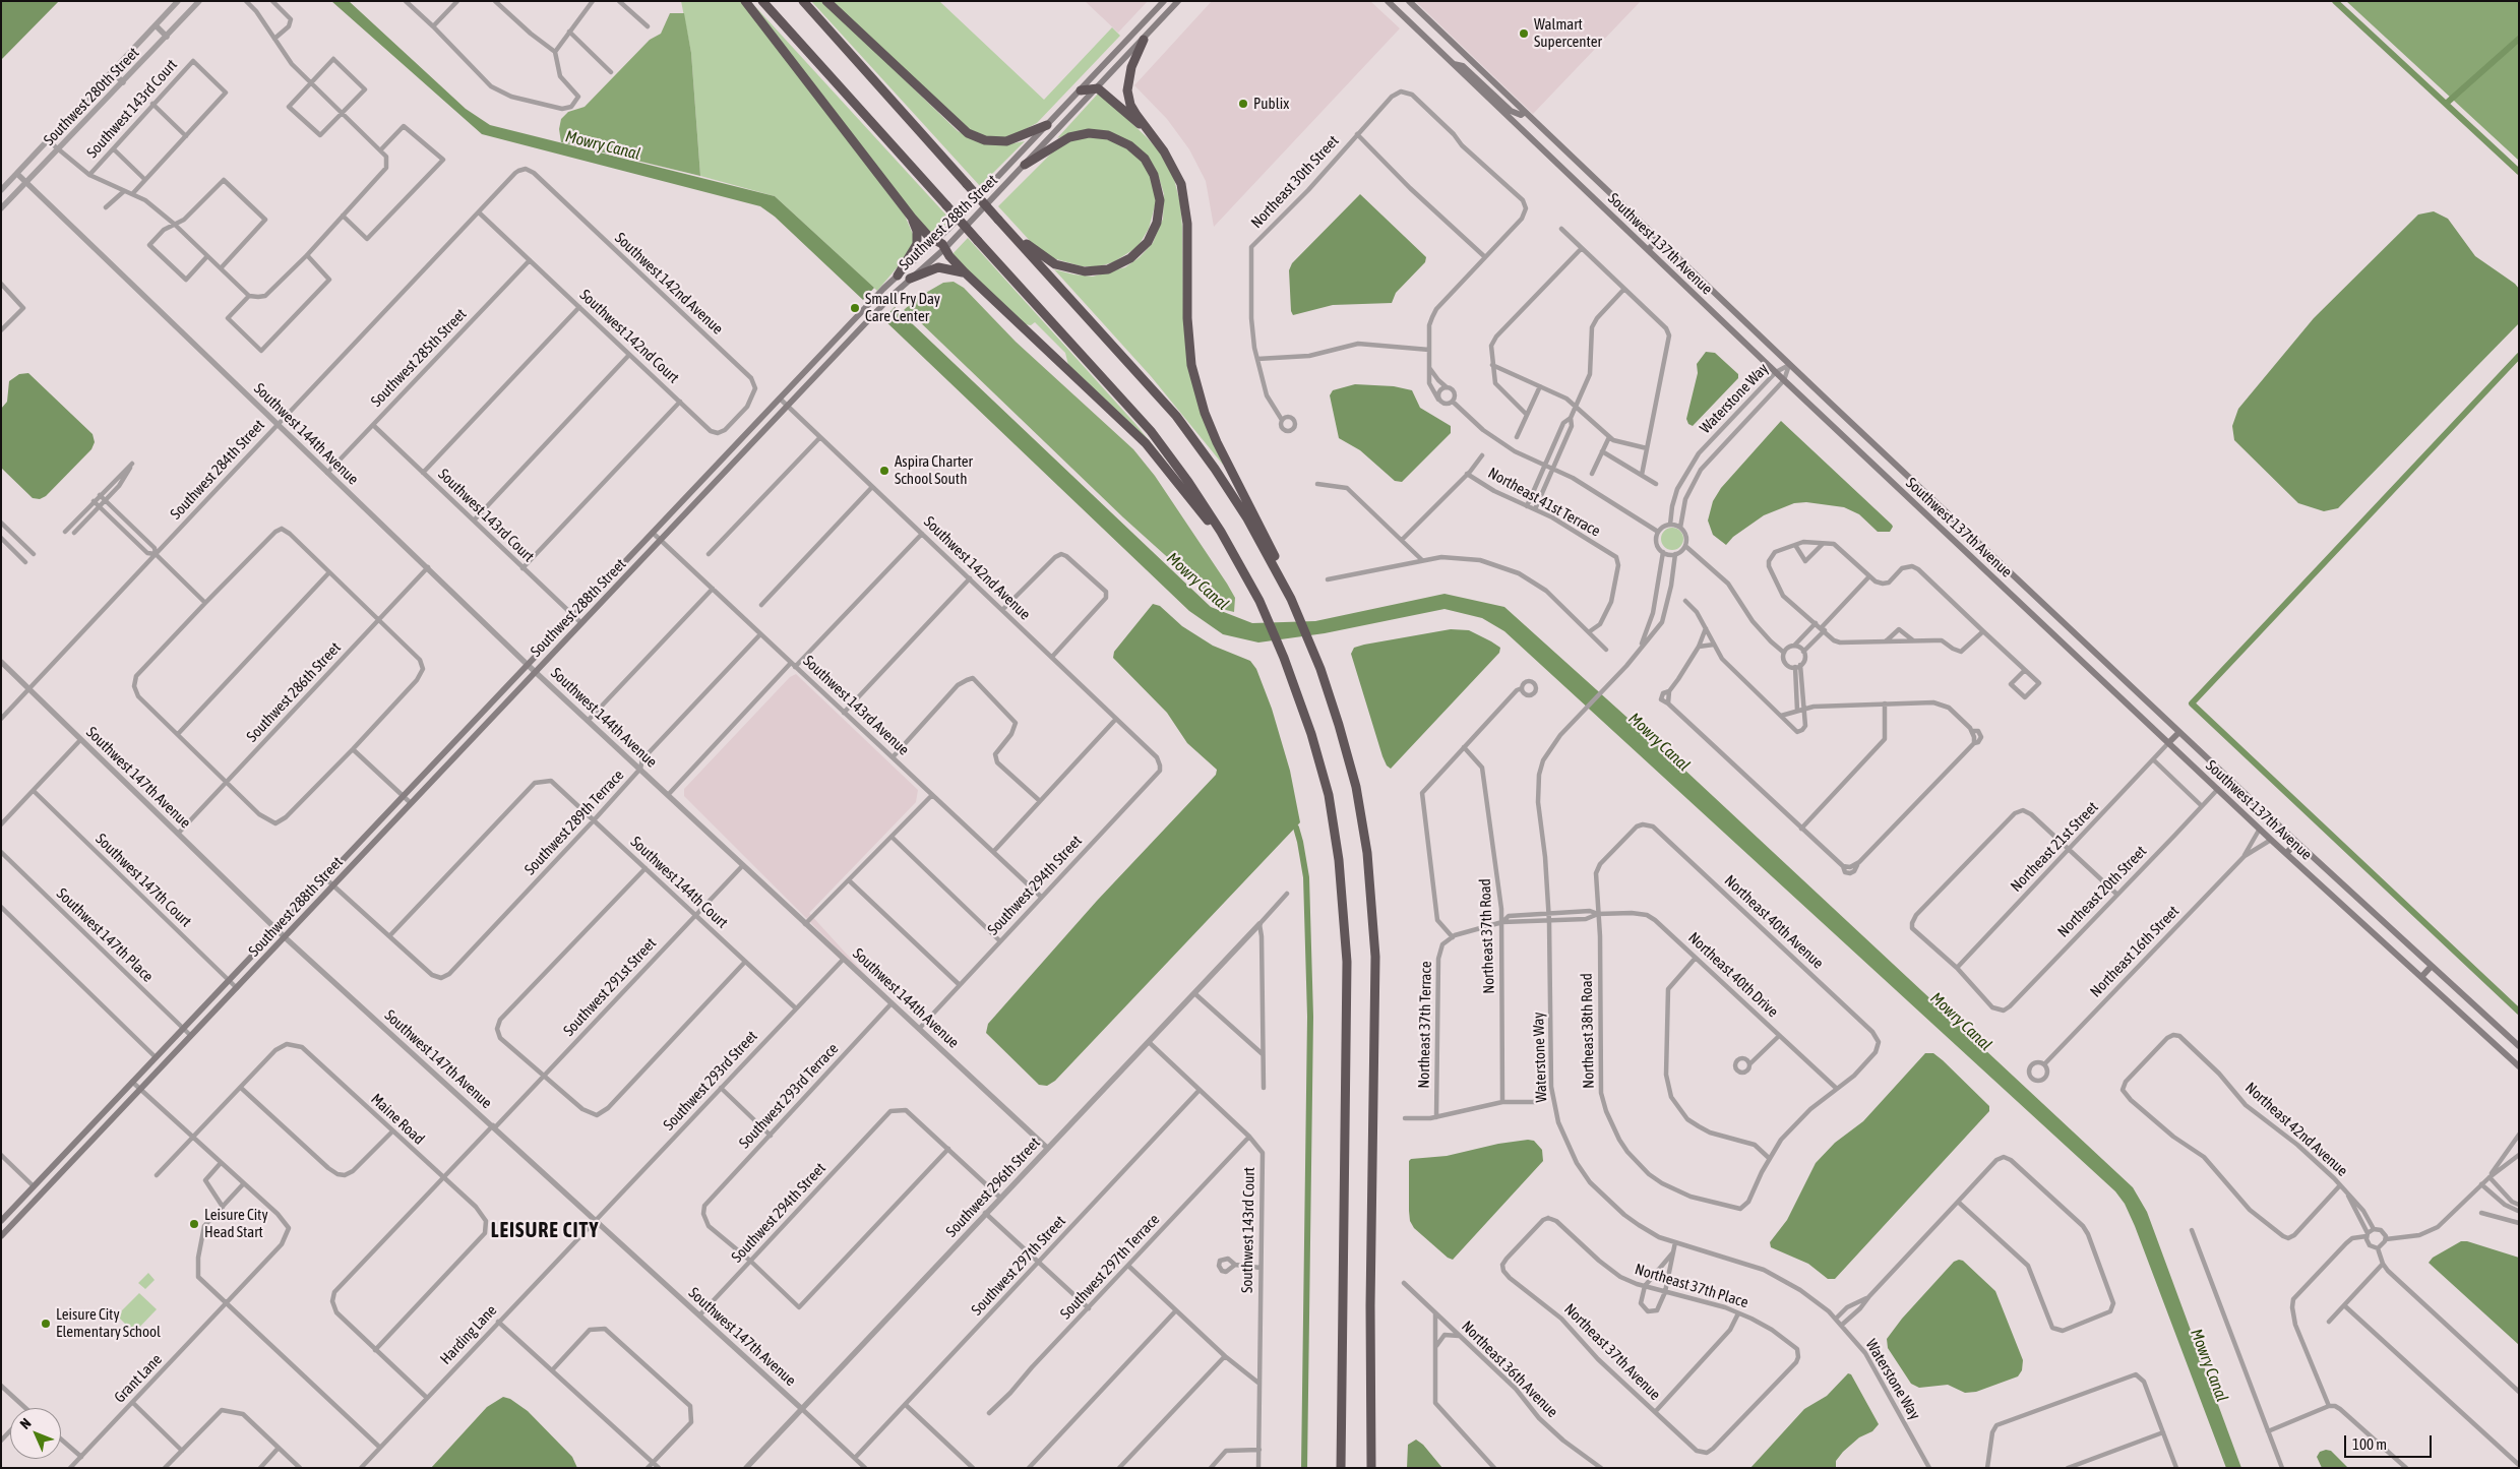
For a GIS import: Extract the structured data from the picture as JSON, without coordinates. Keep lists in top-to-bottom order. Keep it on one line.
{"streets":{"main road":["Southwest 288th Street","Southwest 137th Avenue"],"street":["Southwest 280th Street","Southwest 143rd Court","Northeast 30th Street","Southwest 142nd Avenue","Southwest 142nd Court","Southwest 285th Street","Waterstone Way","Southwest 144th Avenue","Southwest 284th Street","Northeast 41st Terrace","Southwest 286th Street","Southwest 143rd Avenue","Southwest 147th Avenue","Southwest 289th Terrace","Northeast 21st Street","Southwest 147th Court","Southwest 144th Court","Southwest 294th Street","Northeast 20th Street","Northeast 40th Avenue","Southwest 147th Place","Northeast 37th Road","Northeast 16th Street","Northeast 40th Drive","Southwest 291st Street","Northeast 37th Terrace","Northeast 38th Road","Southwest 293rd Street","Southwest 293rd Terrace","Maine Road","Northeast 42nd Avenue","Southwest 296th Street","Southwest 297th Street","Southwest 297th Terrace","Northeast 37th Place","Harding Lane","Northeast 37th Avenue","Northeast 36th Avenue","Grant Lane"]},"crossings":[["Southwest 280th Street","Southwest 143rd Court"],["Southwest 280th Street","Southwest 144th Avenue"],["Southwest 143rd Court","Southwest 288th Street"],["Southwest 143rd Court","Southwest 285th Street"],["Southwest 143rd Court","Southwest 296th Street"],["Southwest 143rd Court","Southwest 297th Street"],["Southwest 143rd Court","Southwest 297th Terrace"],["Southwest 288th Street","Southwest 142nd Avenue"],["Southwest 288th Street","Southwest 144th Avenue"],["Southwest 288th Street","Southwest 143rd Avenue"],["Southwest 288th Street","Southwest 147th Avenue"],["Southwest 288th Street","Southwest 147th Court"],["Southwest 288th Street","Southwest 147th Place"],["Southwest 137th Avenue","Waterstone Way"],["Southwest 137th Avenue","Northeast 21st Street"],["Southwest 137th Avenue","Northeast 20th Street"],["Southwest 137th Avenue","Northeast 16th Street"],["Southwest 142nd Avenue","Southwest 142nd Court"],["Southwest 142nd Avenue","Southwest 284th Street"],["Southwest 142nd Avenue","Southwest 294th Street"],["Southwest 142nd Court","Southwest 285th Street"],["Southwest 142nd Court","Southwest 284th Street"],["Southwest 285th Street","Southwest 144th Avenue"],["Waterstone Way","Northeast 41st Terrace"],["Southwest 144th Avenue","Southwest 284th Street"],["Southwest 144th Avenue","Southwest 286th Street"],["Southwest 144th Avenue","Southwest 289th Terrace"],["Southwest 144th Avenue","Southwest 294th Street"],["Southwest 144th Avenue","Southwest 291st Street"],["Southwest 144th Avenue","Southwest 293rd Street"],["Southwest 144th Avenue","Southwest 293rd Terrace"],["Southwest 144th Avenue","Southwest 296th Street"],["Southwest 284th Street","Southwest 147th Avenue"],["Southwest 286th Street","Southwest 147th Avenue"],["Southwest 143rd Avenue","Southwest 289th Terrace"],["Southwest 143rd Avenue","Southwest 294th Street"],["Southwest 147th Avenue","Southwest 294th Street"],["Southwest 147th Avenue","Southwest 291st Street"],["Southwest 147th Avenue","Southwest 293rd Street"],["Southwest 147th Avenue","Southwest 296th Street"],["Southwest 147th Avenue","Southwest 297th Street"],["Southwest 147th Avenue","Harding Lane"],["Southwest 289th Terrace","Southwest 144th Court"],["Northeast 21st Street","Northeast 20th Street"],["Southwest 144th Court","Southwest 291st Street"],["Southwest 144th Court","Southwest 293rd Street"],["Southwest 294th Street","Southwest 293rd Terrace"],["Northeast 40th Avenue","Northeast 40th Drive"],["Northeast 40th Avenue","Northeast 38th Road"],["Northeast 40th Drive","Northeast 38th Road"],["Southwest 291st Street","Maine Road"],["Southwest 293rd Street","Harding Lane"],["Northeast 37th Place","Northeast 37th Avenue"]],"districts":["LEISURE CITY"],"water":["Mowry Canal"],"places":["Walmart Supercenter","Publix","Small Fry Day Care Center","Aspira Charter School South","Leisure City Head Start","Leisure City Elementary School"],"scale_bar":"100 m","north":"top left"}
